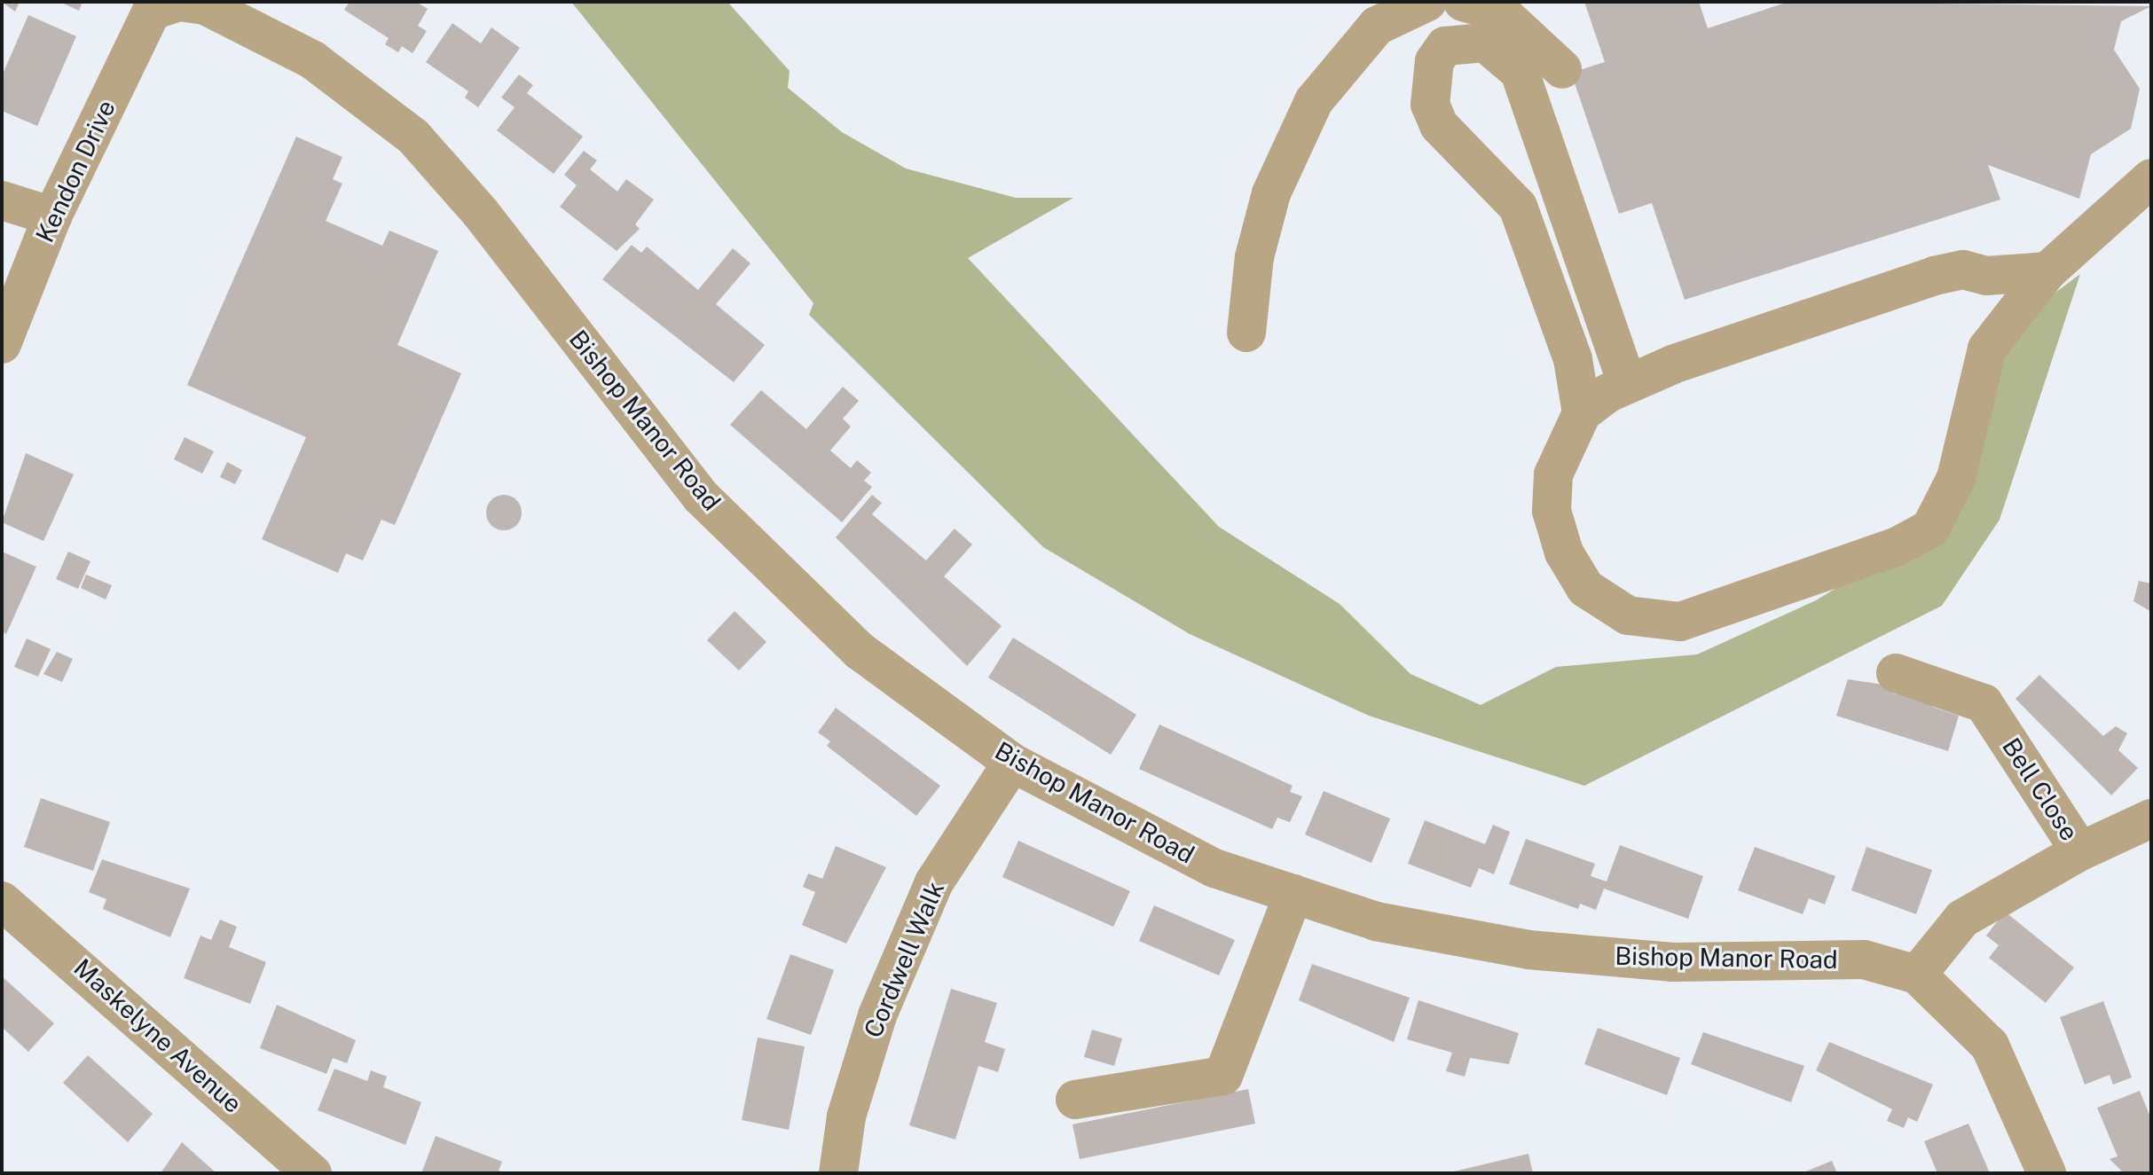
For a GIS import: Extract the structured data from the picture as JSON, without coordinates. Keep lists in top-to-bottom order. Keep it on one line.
{"streets":{"street":["Kendon Drive","Bishop Manor Road","Bell Close","Cordwell Walk","Maskelyne Avenue"]},"crossings":[["Kendon Drive","Bishop Manor Road"],["Bishop Manor Road","Bell Close"],["Bishop Manor Road","Cordwell Walk"]]}
